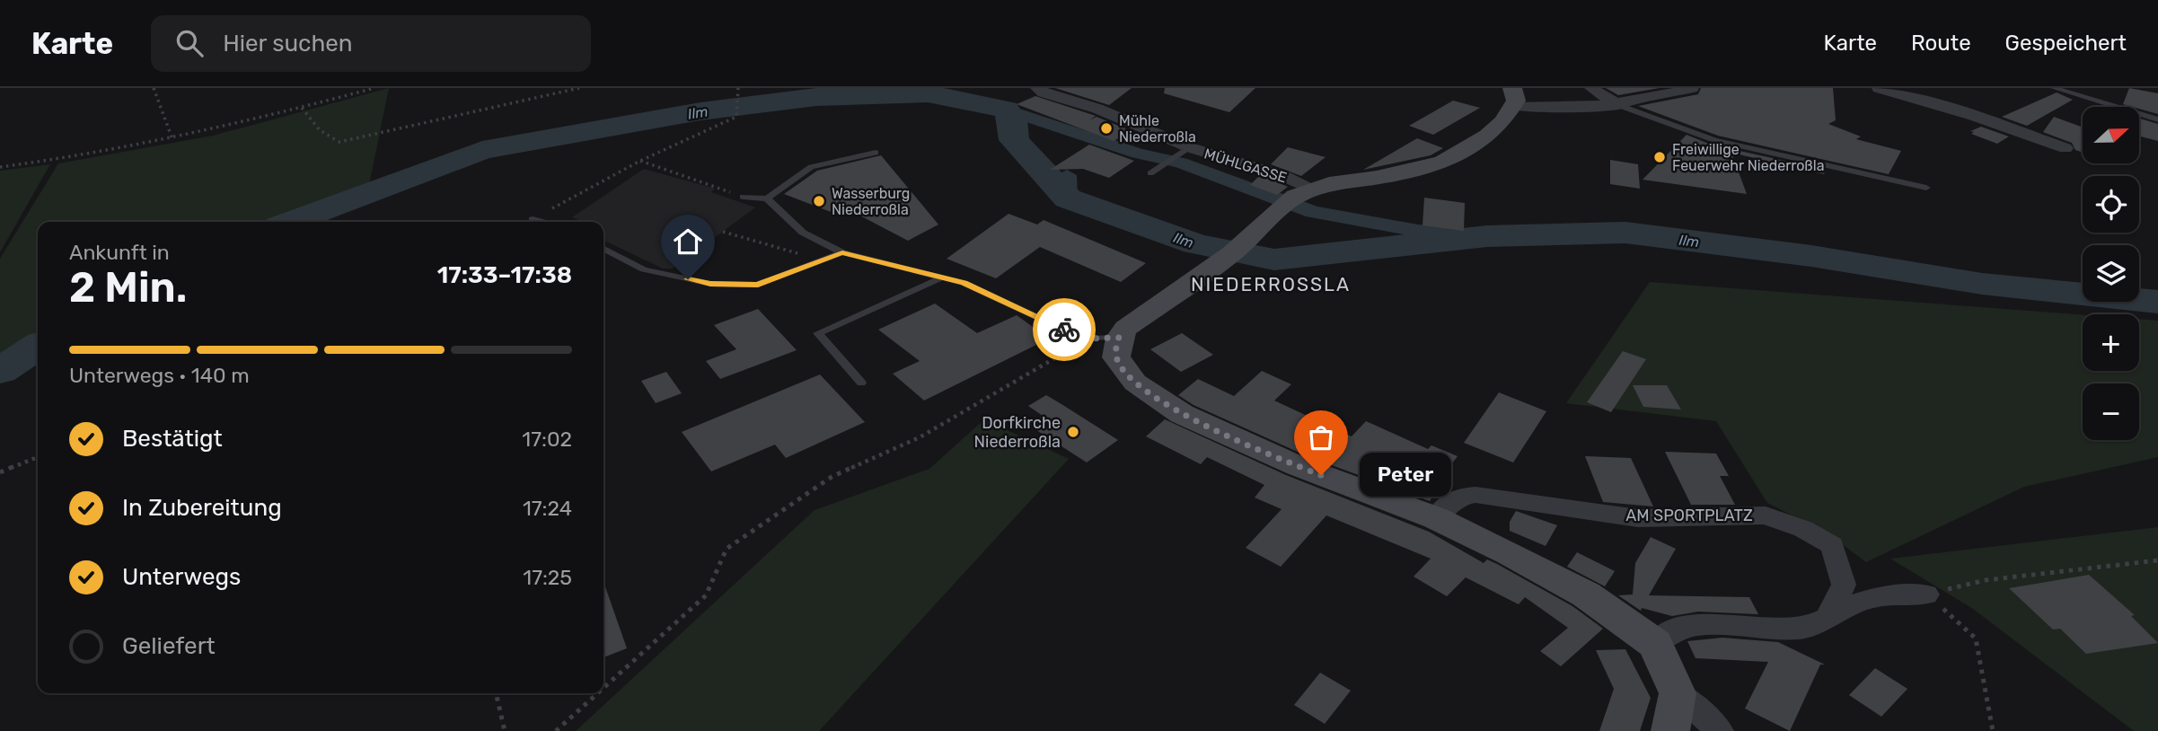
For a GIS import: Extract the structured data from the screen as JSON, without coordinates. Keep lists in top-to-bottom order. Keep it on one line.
{"streets":{"street":["MÜHLGASSE","AM SPORTPLATZ"]},"districts":["NIEDERROSSLA"],"water":["Ilm"],"places":["Mühle Niederroßla","Freiwillige Feuerwehr Niederroßla","Wasserburg Niederroßla","Dorfkirche Niederroßla","Peter"],"north":"right","page":{"header":"Karte","search":"Hier suchen","nav":["Karte","Route","Gespeichert"],"map_buttons":["+","−"],"heading":["2 Min.","Ankunft in","17:33–17:38"],"bar":"Unterwegs · 140 m","list":[["Bestätigt","17:02"],["In Zubereitung","17:24"],["Unterwegs","17:25"],"Geliefert"],"bubble":"Peter"}}
